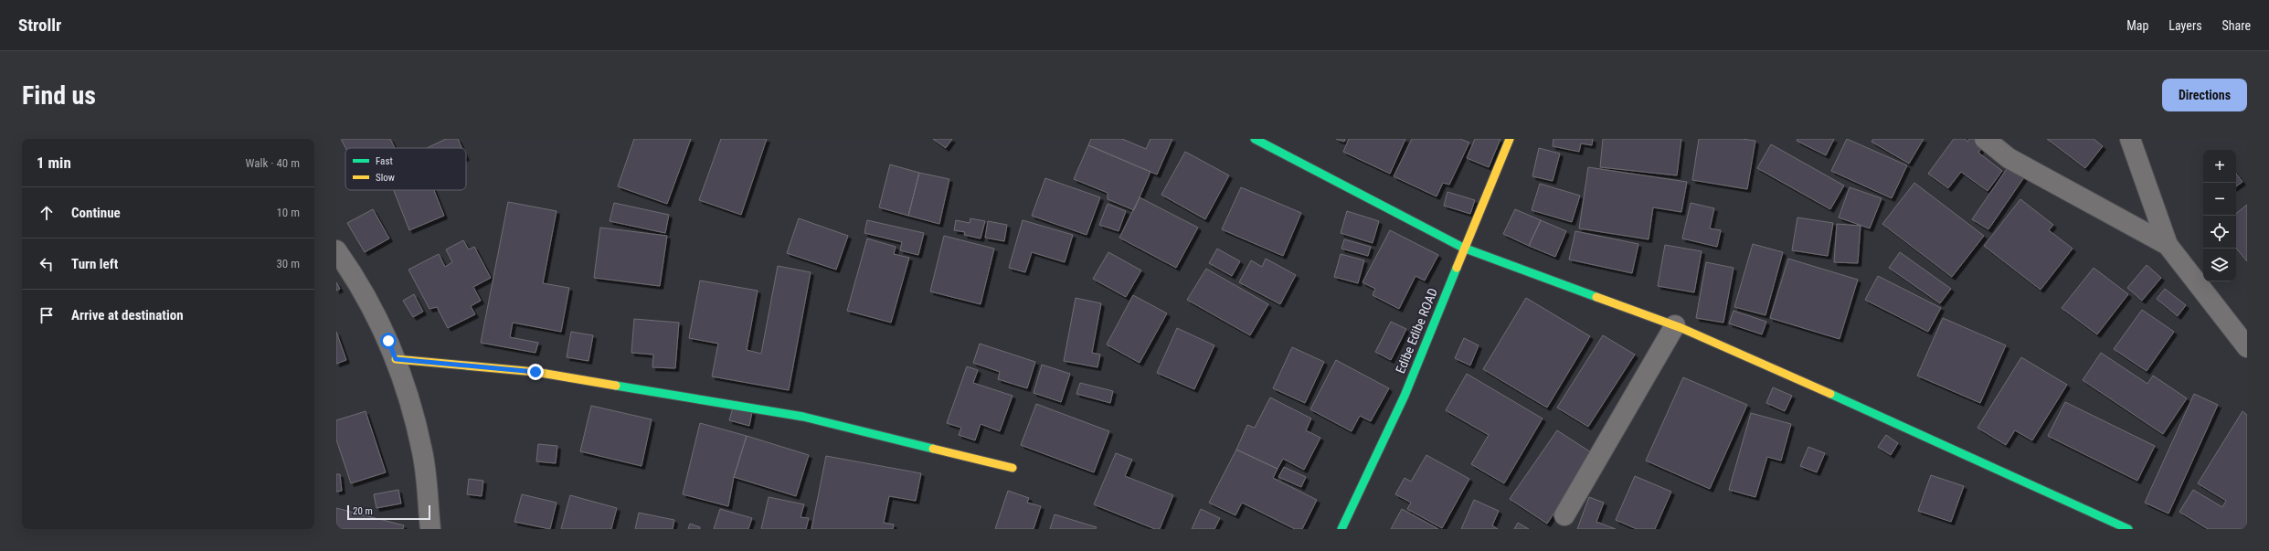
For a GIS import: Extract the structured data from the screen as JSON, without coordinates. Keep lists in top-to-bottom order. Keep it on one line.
{"streets":{"street":["Edibe Edibe ROAD"]},"legend":["Fast","Slow"],"scale_bar":"20 m","page":{"header":"Strollr","nav":["Map","Layers","Share"],"buttons":"Directions","title":"Find us","heading":["1 min","Walk · 40 m"],"map_buttons":["+","−"],"list":[["Continue","10 m"],["Turn left","30 m"],"Arrive at destination"],"scale":"20 m"}}
